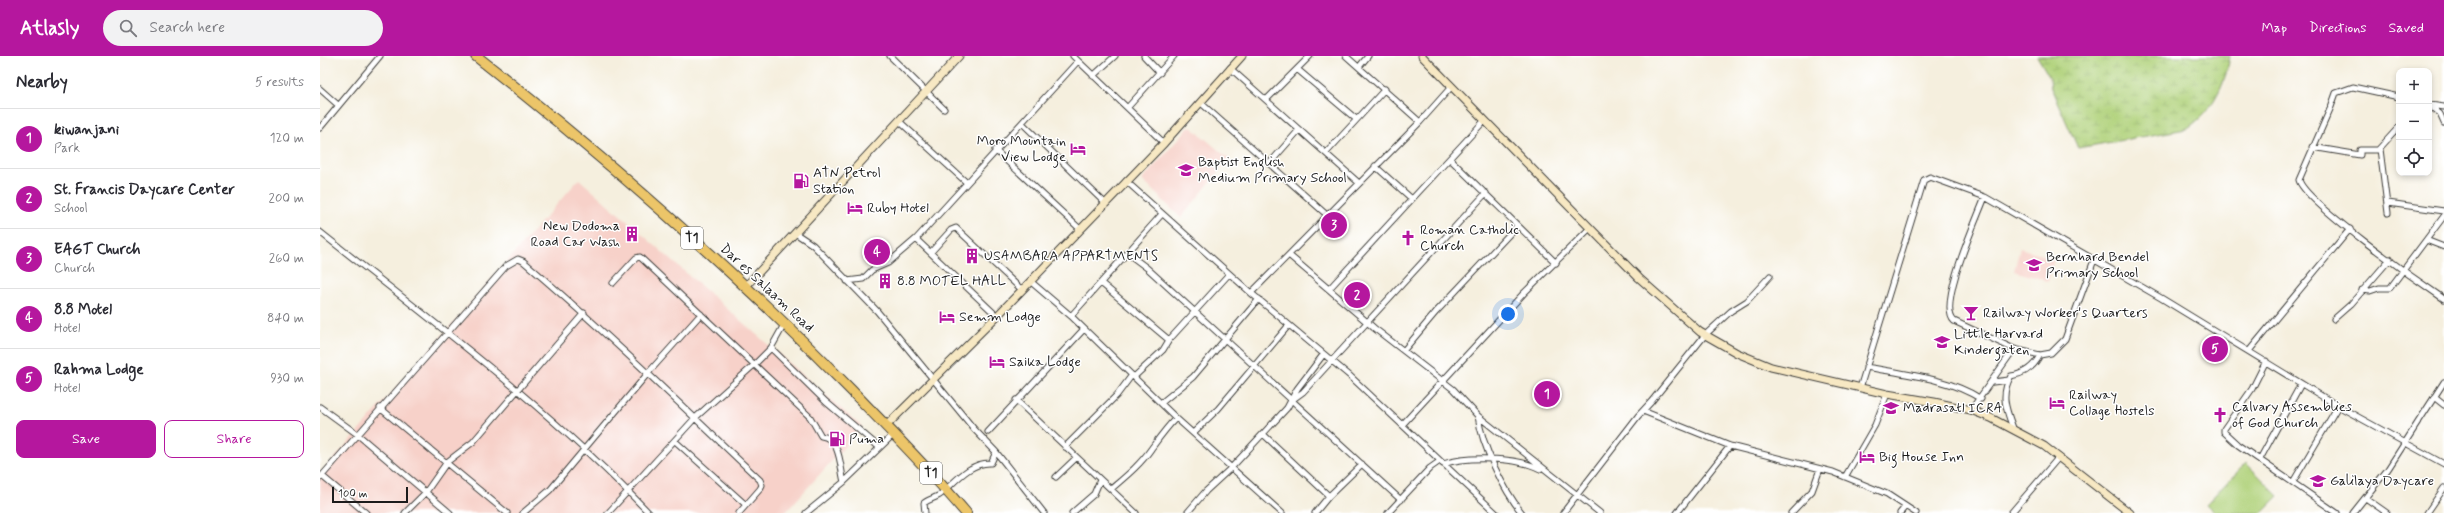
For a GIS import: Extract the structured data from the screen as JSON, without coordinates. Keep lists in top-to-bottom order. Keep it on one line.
{"streets":{"highway":["T1","Dar es Salaam Road"]},"places":{"hotel":["Moro Mountain View Lodge","Ruby Hotel","Semm Lodge","Saika Lodge","Railway Collage Hostels","Big House Inn"],"school or university":["Baptist English Medium Primary School","Bernhard Bendel Primary School","Little Harvard Kindergaten","Madrasatl ICRA","Galilaya Daycare"],"fuel station":["ATN Petrol Station","Puma"],"building":["New Dodoma Road Car Wash","USAMBARA APPARTMENTS","8.8 MOTEL HALL"],"church":["Roman Catholic Church","Calvary Assemblies of God Church"],"bar":["Railway Worker's Quarters"]},"scale_bar":"100 m","page":{"header":"Atlasly","search":"Search here","nav":["Map","Directions","Saved"],"heading":["Nearby","5 results"],"map_buttons":["+","−"],"list":[{"mark":"1","name":"kiwanjani","note":"Park","value":"120 m"},{"mark":"2","name":"St. Francis Daycare Center","note":"School","value":"200 m"},{"mark":"3","name":"EAGT Church","note":"Church","value":"260 m"},{"mark":"4","name":"8.8 Motel","note":"Hotel","value":"840 m"},{"mark":"5","name":"Rahma Lodge","note":"Hotel","value":"930 m"}],"pins":["3","4","2","5","1"],"buttons":["Save","Share"],"scale":"100 m"}}
